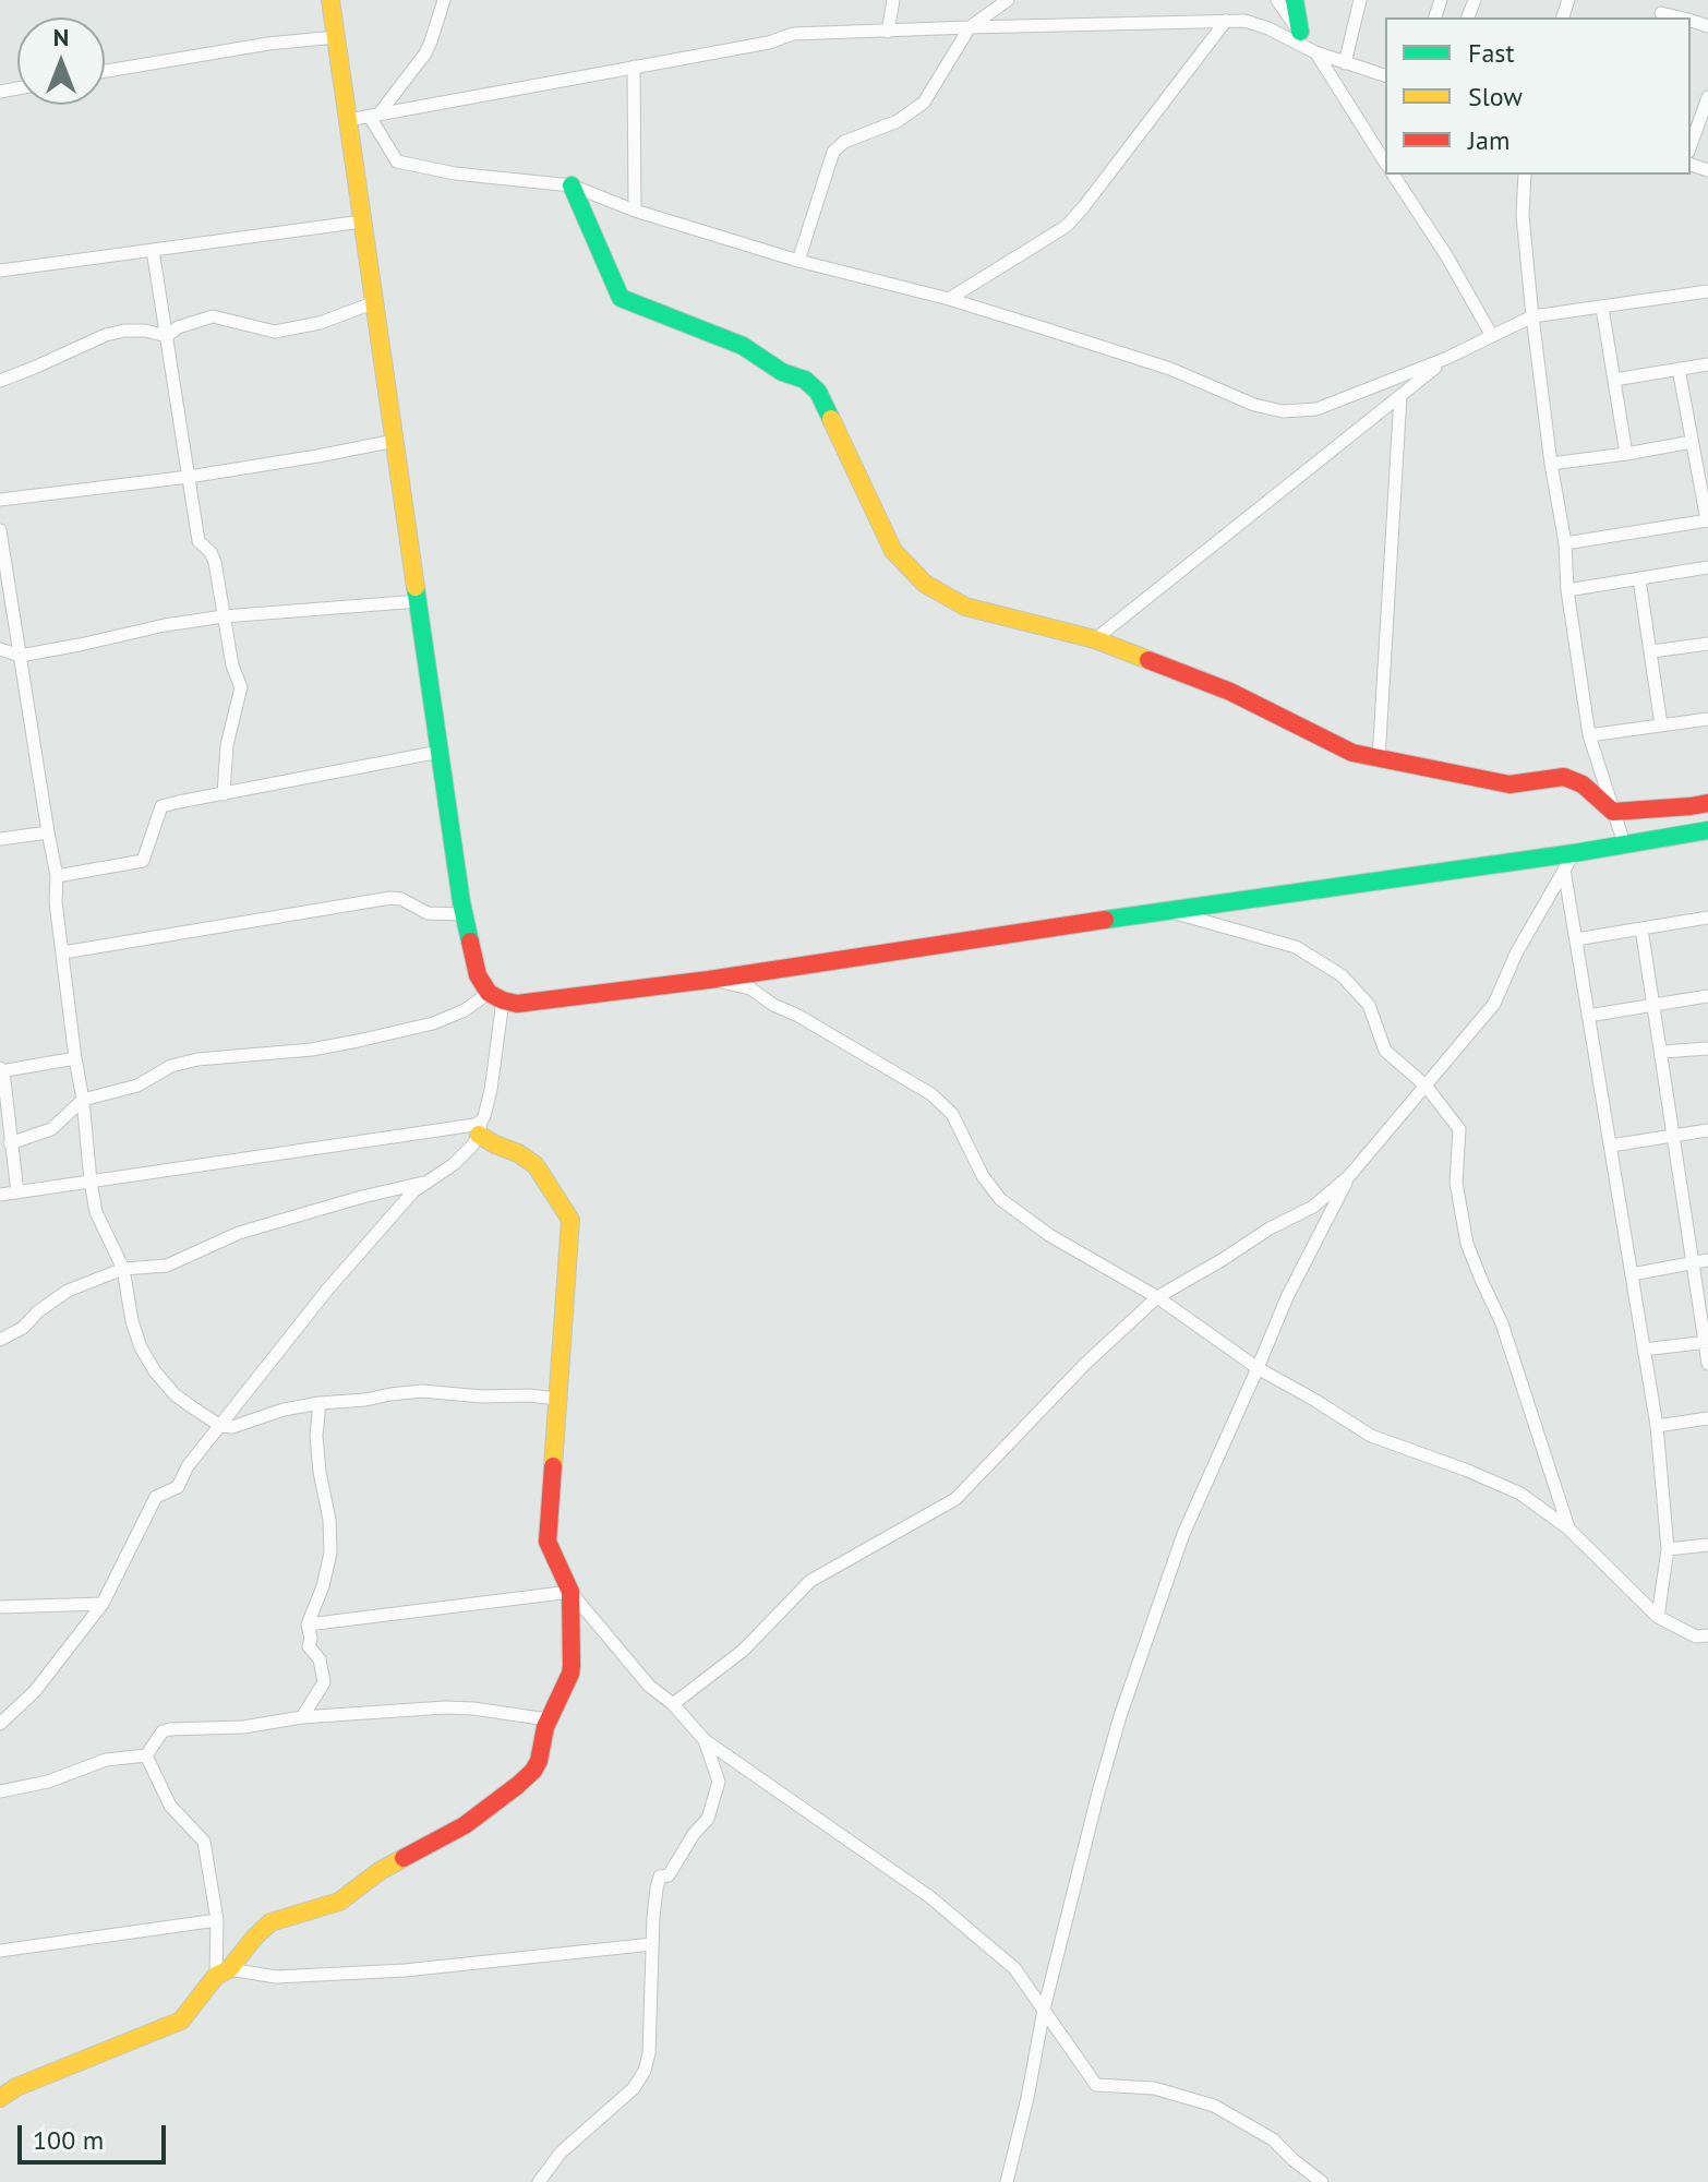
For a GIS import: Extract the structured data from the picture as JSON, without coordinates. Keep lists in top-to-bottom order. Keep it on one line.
{"legend":["Fast","Slow","Jam"],"scale_bar":"100 m","north":"top"}
